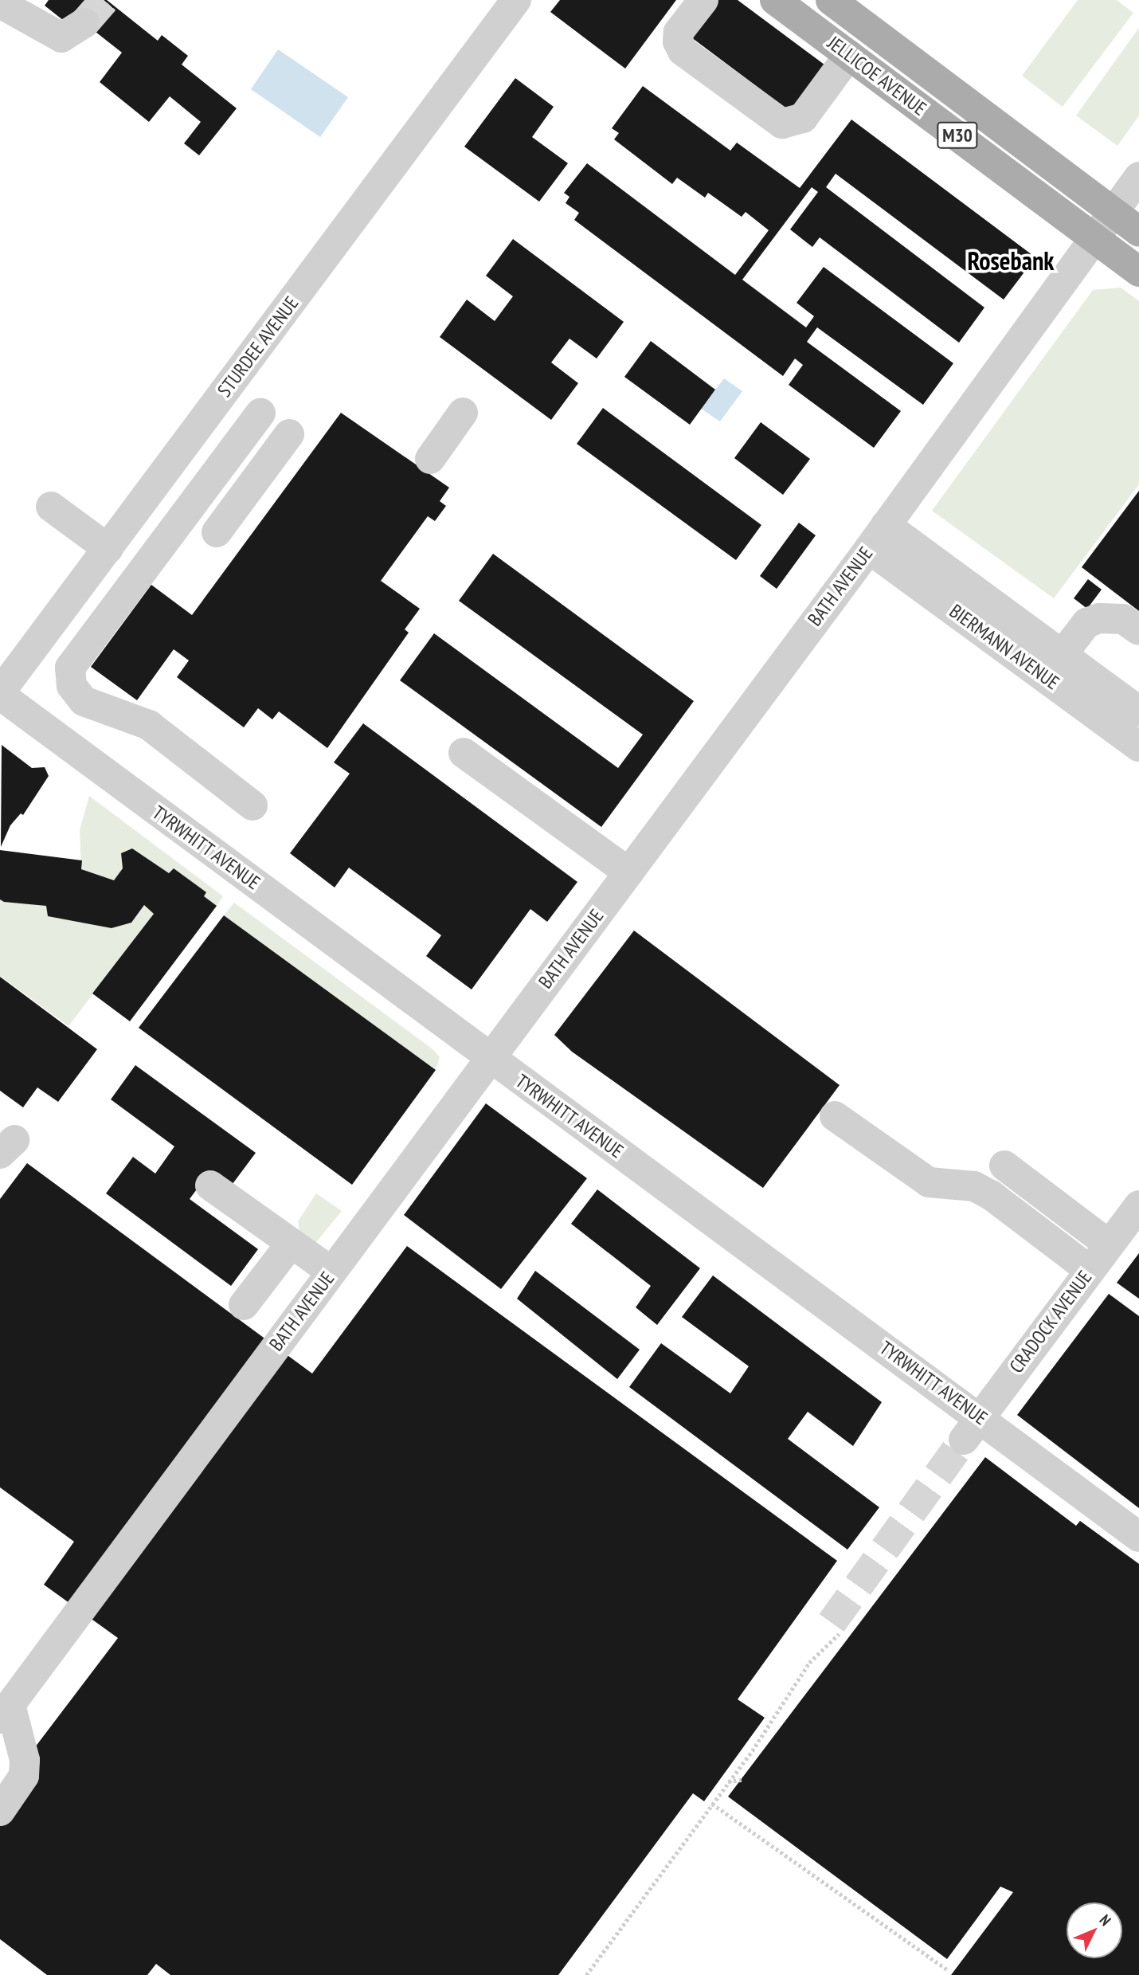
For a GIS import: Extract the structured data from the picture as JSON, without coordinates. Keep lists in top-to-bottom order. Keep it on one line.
{"streets":{"main road":["JELLICOE AVENUE","M30"],"street":["STURDEE AVENUE","BATH AVENUE","BIERMANN AVENUE","TYRWHITT AVENUE","CRADOCK AVENUE"]},"crossings":[["JELLICOE AVENUE","BATH AVENUE"],["STURDEE AVENUE","TYRWHITT AVENUE"],["BATH AVENUE","BIERMANN AVENUE"],["BATH AVENUE","TYRWHITT AVENUE"],["TYRWHITT AVENUE","CRADOCK AVENUE"]],"districts":["Rosebank"],"north":"top right"}
